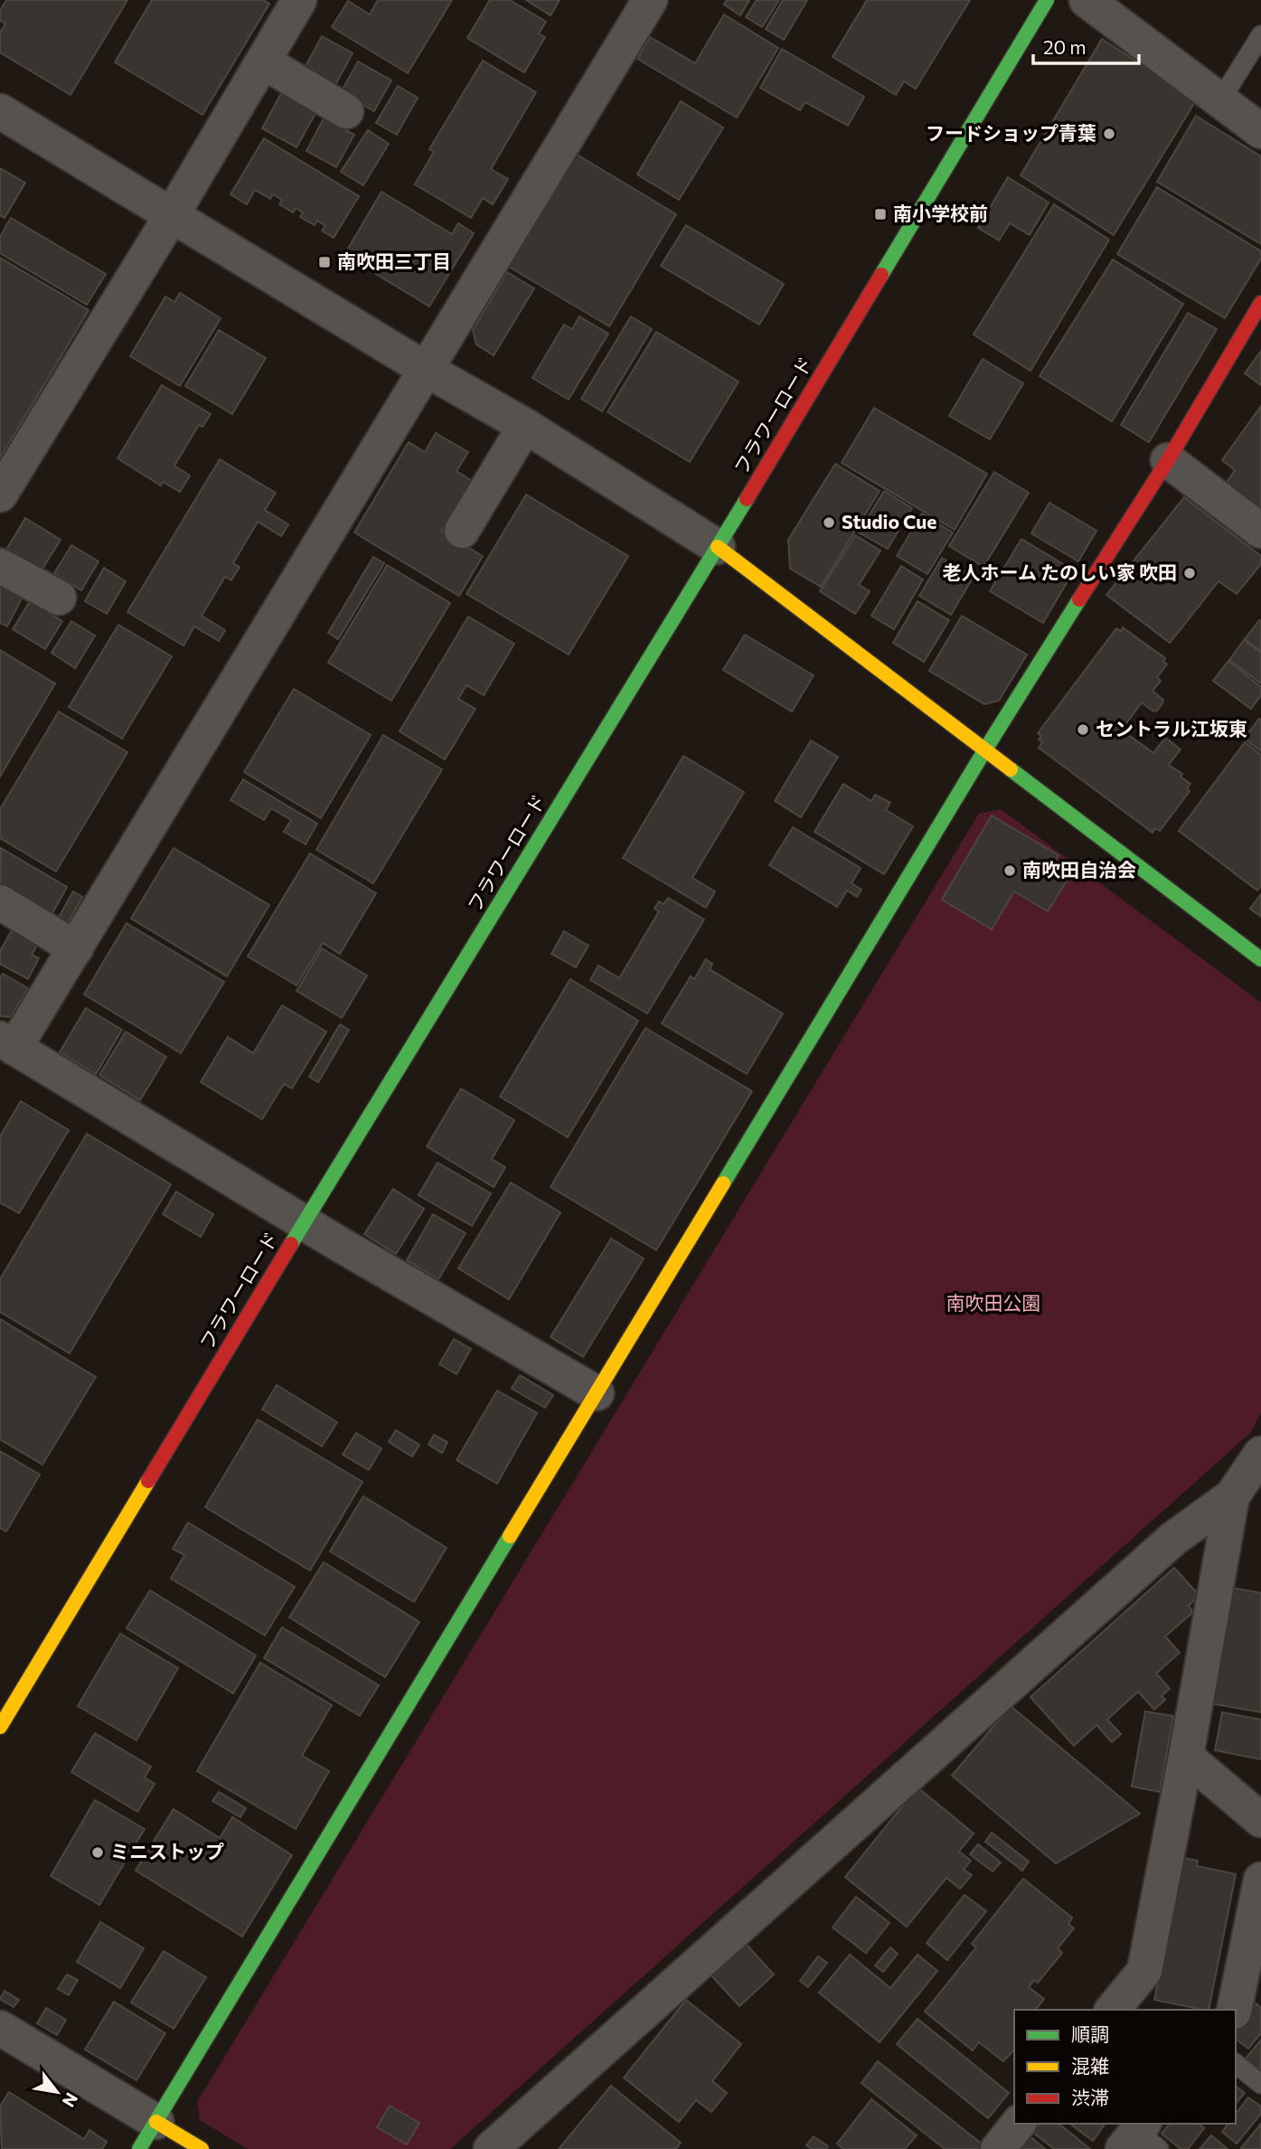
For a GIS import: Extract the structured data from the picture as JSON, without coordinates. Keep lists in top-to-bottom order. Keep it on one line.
{"streets":{"street":["フラワーロード"]},"parks":["南吹田公園"],"places":{"other":["フードショップ青葉","Studio Cue","老人ホーム たのしい家 吹田","セントラル江坂東","南吹田自治会","ミニストップ"],"transit":["南小学校前","南吹田三丁目"]},"legend":["順調","混雑","渋滞"],"scale_bar":"20 m","north":"bottom right"}
